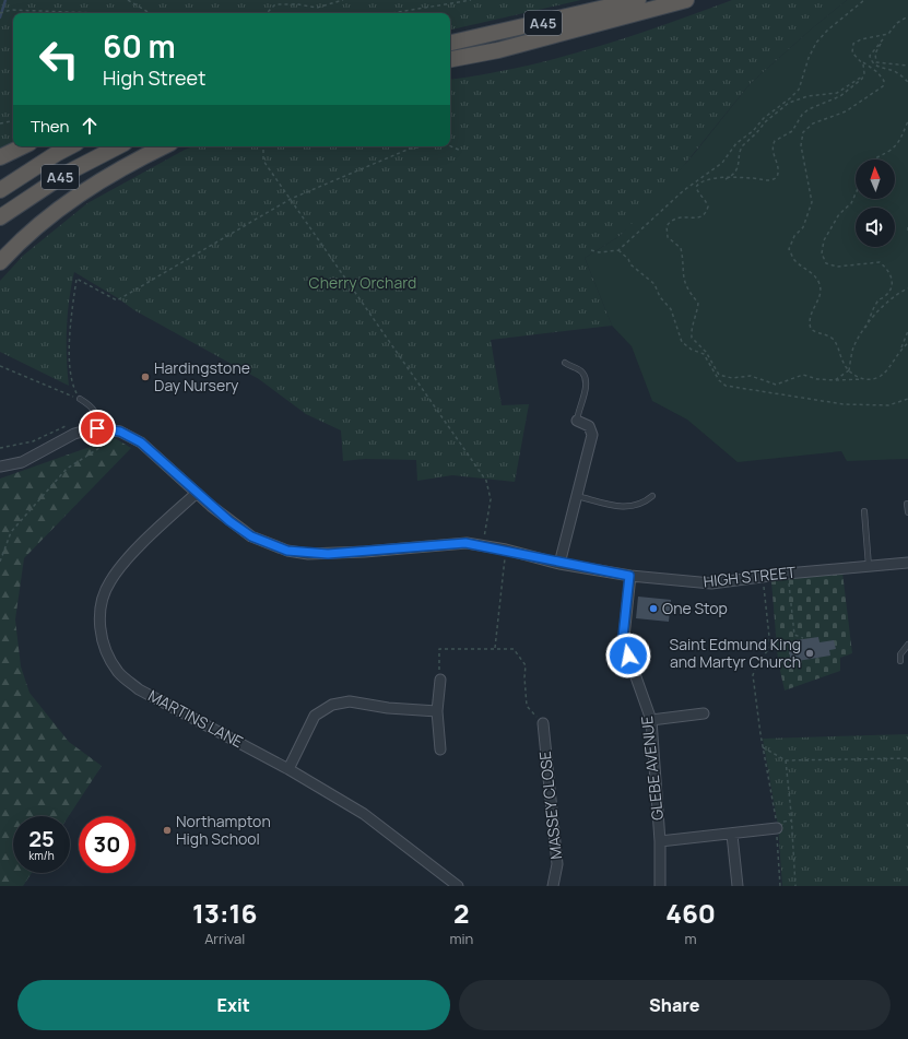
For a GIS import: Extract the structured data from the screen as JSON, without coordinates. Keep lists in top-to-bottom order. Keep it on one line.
{"streets":{"highway":["A45"],"street":["HIGH STREET","MARTINS LANE","GLEBE AVENUE","MASSEY CLOSE"]},"crossings":[["HIGH STREET","MARTINS LANE"],["HIGH STREET","GLEBE AVENUE"]],"parks":["Cherry Orchard"],"places":["Hardingstone Day Nursery","One Stop","Saint Edmund King and Martyr Church","Northampton High School"],"north":"top","page":{"turn":["60 m","High Street"],"then":"Then","speed":"25 km/h","limit":"30","eta":["13:16","Arrival","2","min","460","m"],"buttons":["Exit","Share"]}}
